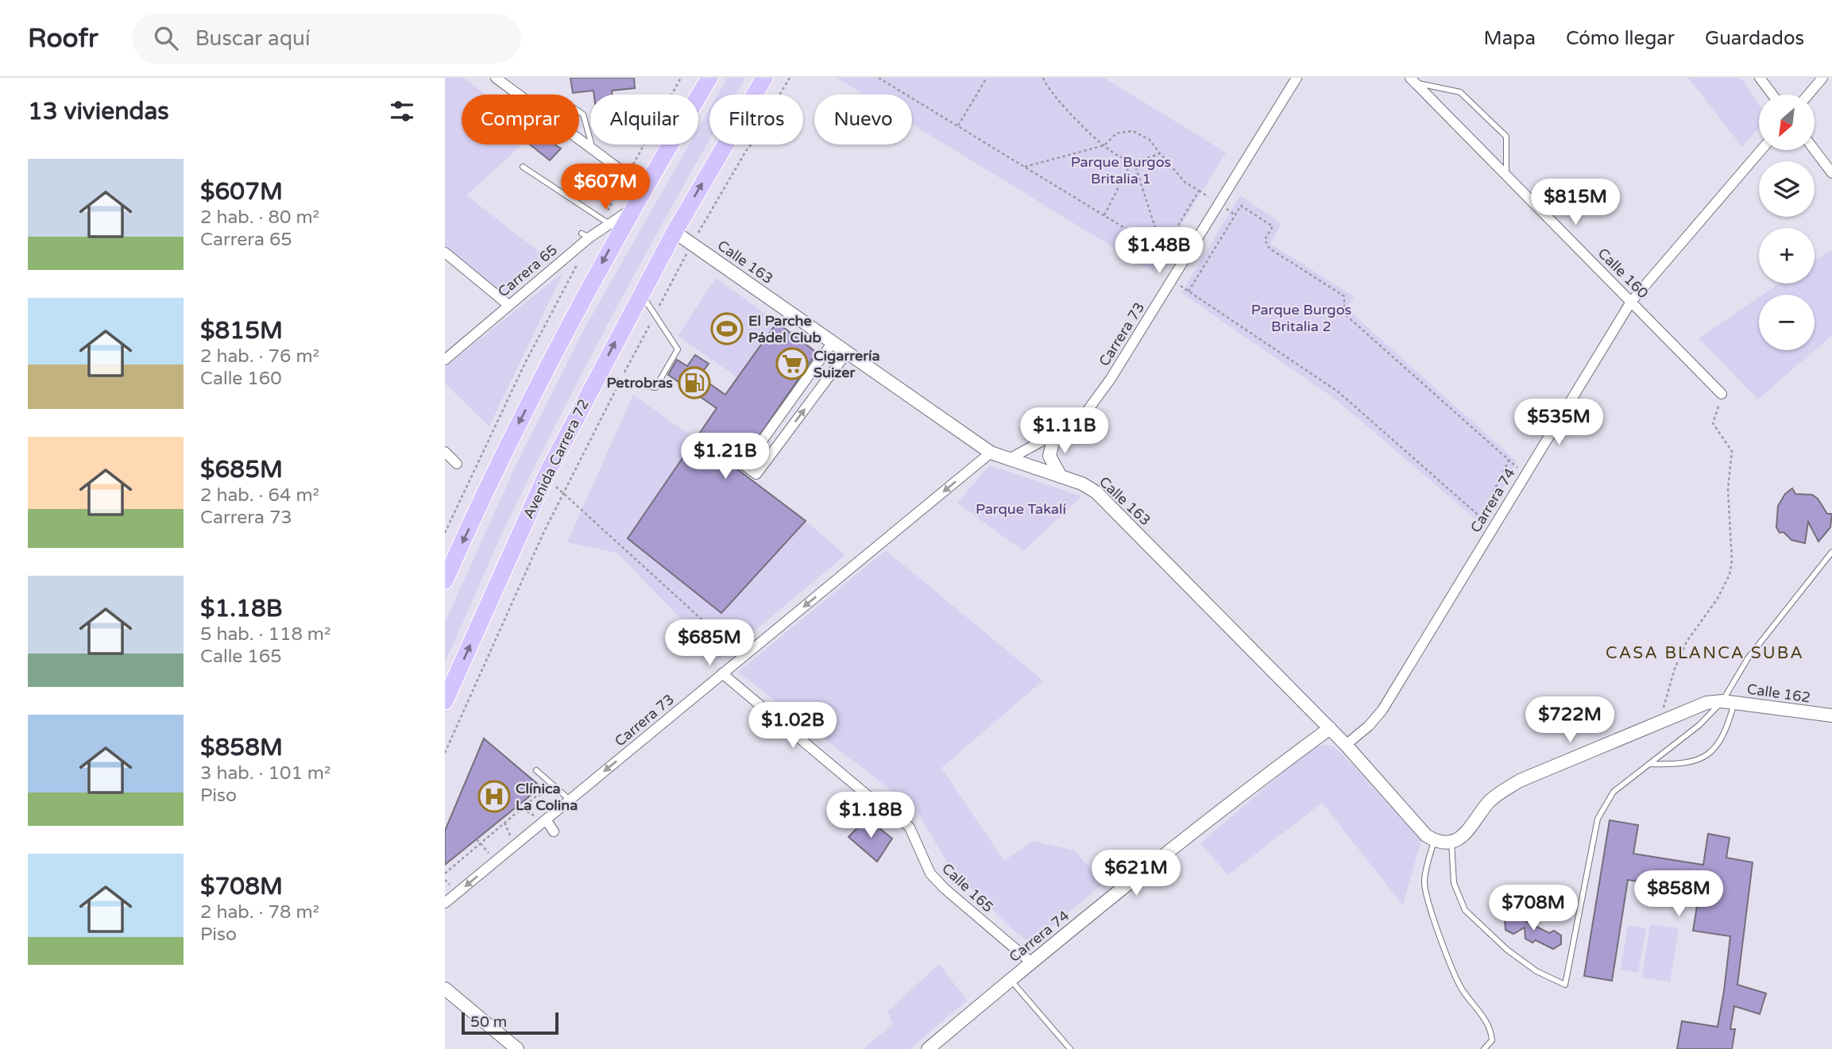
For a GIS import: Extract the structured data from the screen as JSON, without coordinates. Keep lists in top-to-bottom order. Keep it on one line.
{"streets":{"highway":["Avenida Carrera 72"],"street":["Calle 163","Carrera 65","Calle 160","Carrera 73","Carrera 74","Calle 162","Calle 165"]},"crossings":[["Calle 163","Carrera 73"],["Calle 163","Avenida Carrera 72"],["Calle 163","Carrera 74"],["Calle 160","Carrera 74"],["Carrera 73","Calle 165"],["Carrera 74","Calle 165"]],"one_way":["Carrera 73"],"districts":["CASA BLANCA SUBA"],"parks":["Parque Burgos Britalia 1","Parque Burgos Britalia 2","Parque Takalí"],"places":{"sports":["El Parche Pádel Club"],"supermarket":["Cigarrería Suizer"],"fuel station":["Petrobras"],"hospital":["Clínica La Colina"]},"scale_bar":"50 m","north":"bottom left","page":{"header":"Roofr","search":"Buscar aquí","nav":["Mapa","Cómo llegar","Guardados"],"heading":"13 viviendas","map_buttons":["+","−"],"chip":["Comprar","Alquilar","Filtros","Nuevo"],"list":[{"name":"$607M","note":"2 hab. · 80 m² · Carrera 65"},{"name":"$815M","note":"2 hab. · 76 m² · Calle 160"},{"name":"$685M","note":"2 hab. · 64 m² · Carrera 73"},{"name":"$1.18B","note":"5 hab. · 118 m² · Calle 165"},{"name":"$858M","note":"3 hab. · 101 m² · Piso"},{"name":"$708M","note":"2 hab. · 78 m² · Piso"}],"price":["$607M","$815M","$1.48B","$535M","$1.11B","$1.21B","$685M","$722M","$1.02B","$1.18B","$621M","$858M","$708M"],"scale":"50 m"}}
